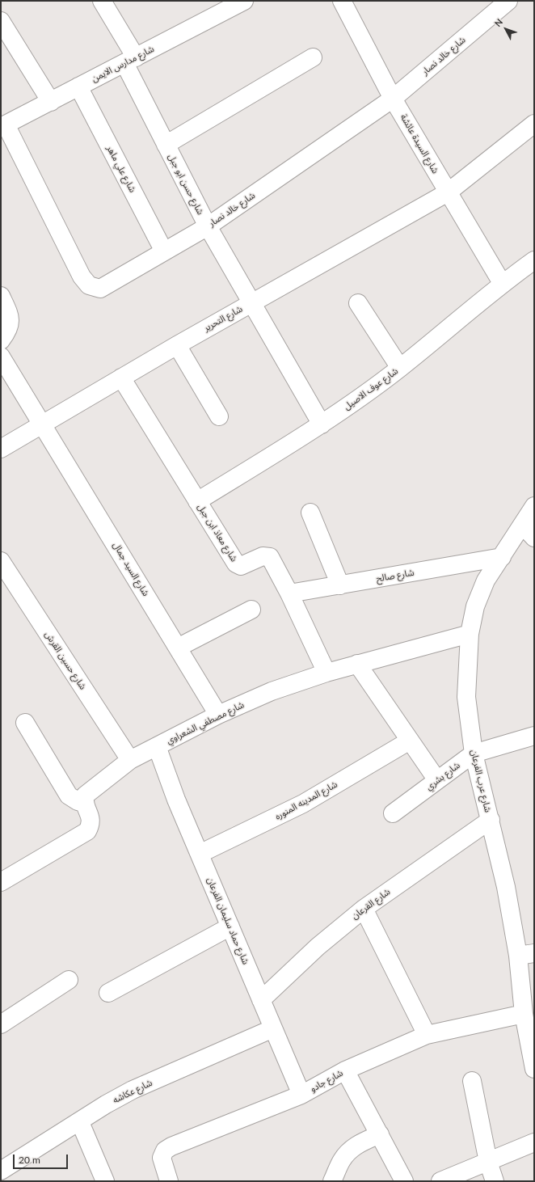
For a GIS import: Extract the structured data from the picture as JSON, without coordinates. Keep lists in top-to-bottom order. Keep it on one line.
{"streets":{"street":["شارع خالد نصار","شارع مدارس الايمن","شارع السيدة عائشة","شارع علي ماهر","شارع حسن ابو جبل","شارع التحرير","شارع عوف الاصيل","شارع معاذ ابن جبل","شارع السيد جمال","شارع صالح","شارع حسين القرش","شارع مصطفي الشعراوي","شارع بشري","شارع عرب الفرعان","شارع المدينه المنوره","شارع القرعان","شارع حماد سليمان الفرعان","شارع جادو","شارع عكاشه"]},"crossings":[["شارع خالد نصار","شارع مدارس الايمن"],["شارع خالد نصار","شارع السيدة عائشة"],["شارع خالد نصار","شارع علي ماهر"],["شارع خالد نصار","شارع حسن ابو جبل"],["شارع مدارس الايمن","شارع علي ماهر"],["شارع مدارس الايمن","شارع حسن ابو جبل"],["شارع السيدة عائشة","شارع التحرير"],["شارع السيدة عائشة","شارع عوف الاصيل"],["شارع حسن ابو جبل","شارع التحرير"],["شارع حسن ابو جبل","شارع عوف الاصيل"],["شارع التحرير","شارع معاذ ابن جبل"],["شارع التحرير","شارع السيد جمال"],["شارع عوف الاصيل","شارع معاذ ابن جبل"],["شارع معاذ ابن جبل","شارع صالح"],["شارع معاذ ابن جبل","شارع مصطفي الشعراوي"],["شارع السيد جمال","شارع مصطفي الشعراوي"],["شارع صالح","شارع عرب الفرعان"],["شارع حسين القرش","شارع مصطفي الشعراوي"],["شارع مصطفي الشعراوي","شارع عرب الفرعان"],["شارع مصطفي الشعراوي","شارع حماد سليمان الفرعان"],["شارع بشري","شارع عرب الفرعان"],["شارع عرب الفرعان","شارع القرعان"],["شارع عرب الفرعان","شارع جادو"],["شارع المدينه المنوره","شارع حماد سليمان الفرعان"],["شارع القرعان","شارع حماد سليمان الفرعان"],["شارع حماد سليمان الفرعان","شارع جادو"],["شارع حماد سليمان الفرعان","شارع عكاشه"]],"scale_bar":"20 m","north":"top left"}
